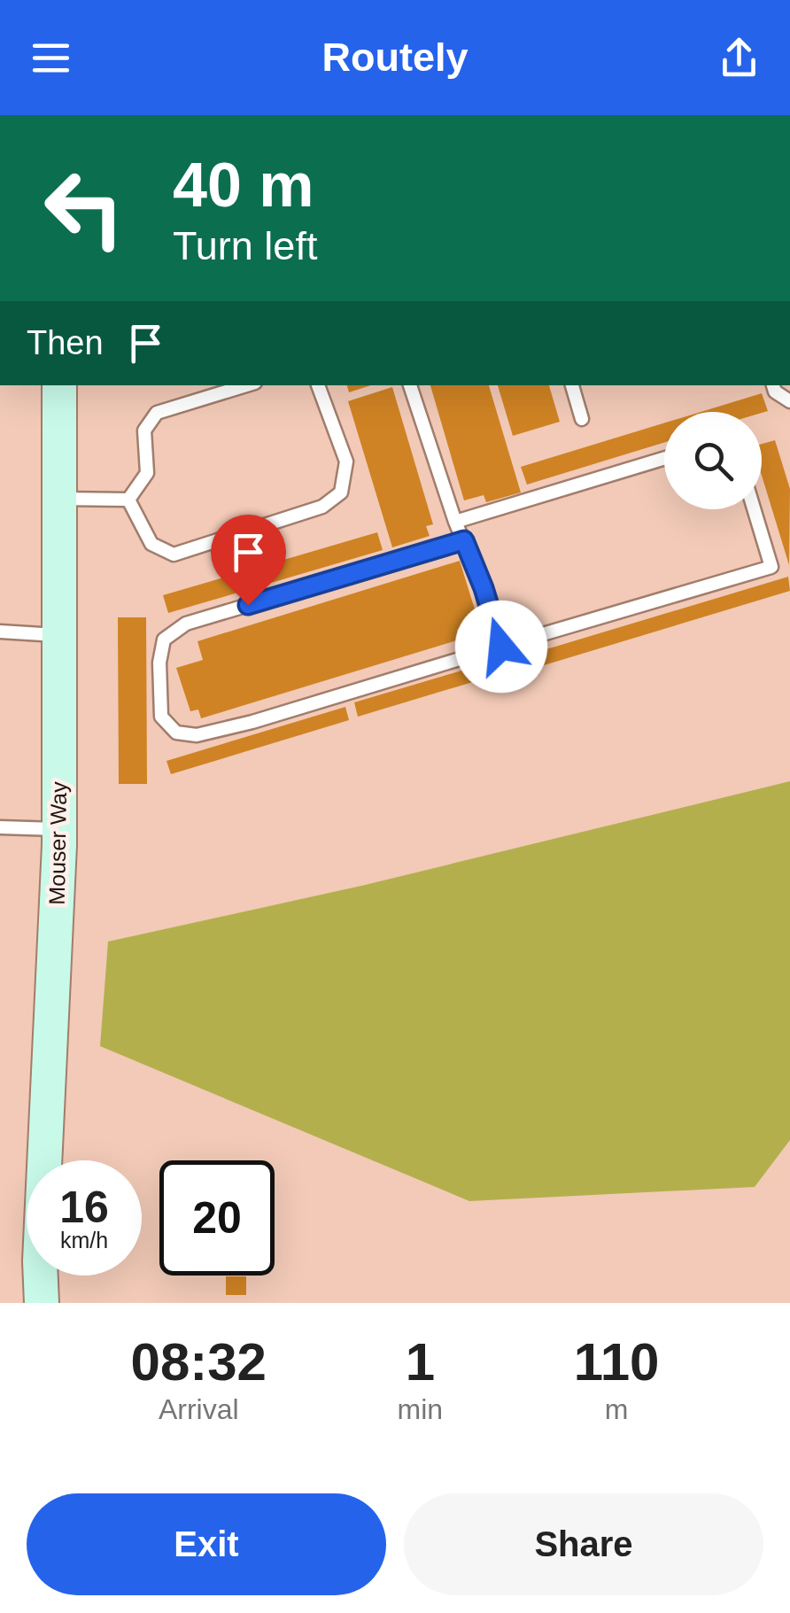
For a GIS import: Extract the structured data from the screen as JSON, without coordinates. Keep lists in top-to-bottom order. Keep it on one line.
{"streets":{"street":["Mouser Way"]},"page":{"header":"Routely","turn":["40 m","Turn left"],"then":"Then","speed":"16 km/h","limit":"20","eta":["08:32","Arrival","1","min","110","m"],"buttons":["Exit","Share"]}}
